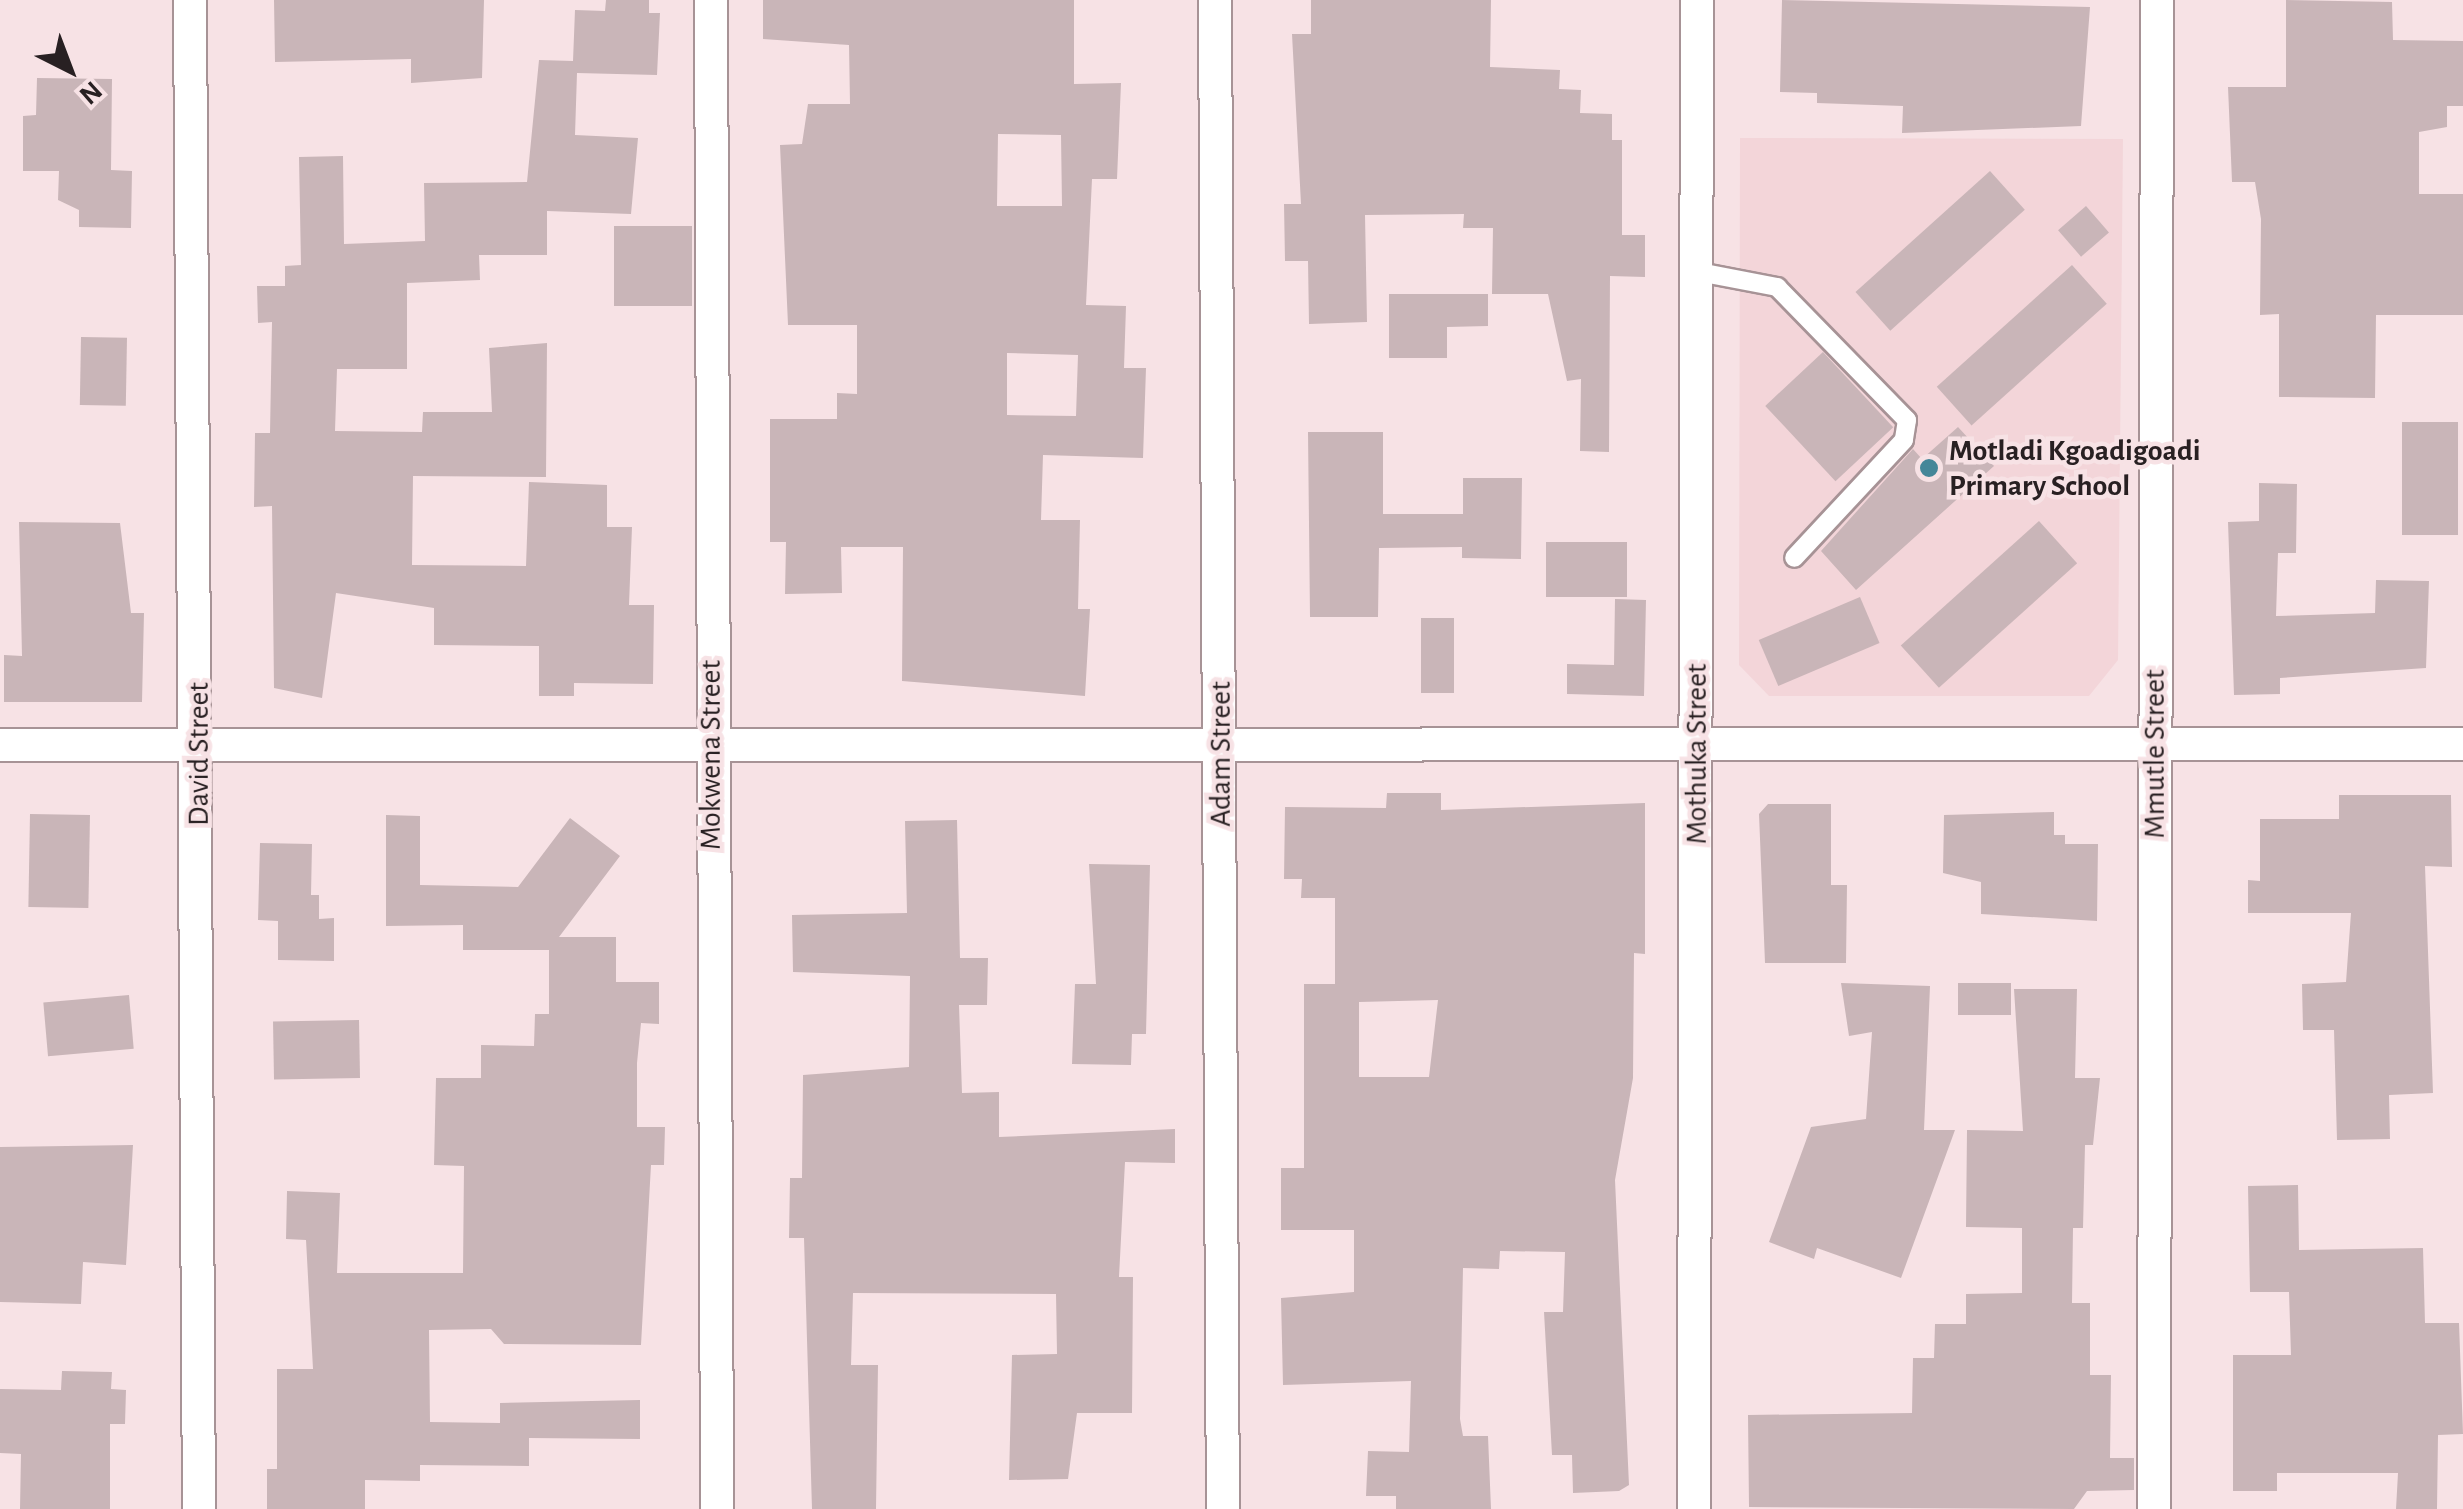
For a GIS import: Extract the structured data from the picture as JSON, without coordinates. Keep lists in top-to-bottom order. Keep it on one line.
{"streets":{"street":["David Street","Adam Street","Mothuka Street","Mmutle Street","Mokwena Street"]},"places":["Motladi Kgoadigoadi Primary School"],"north":"bottom right"}
